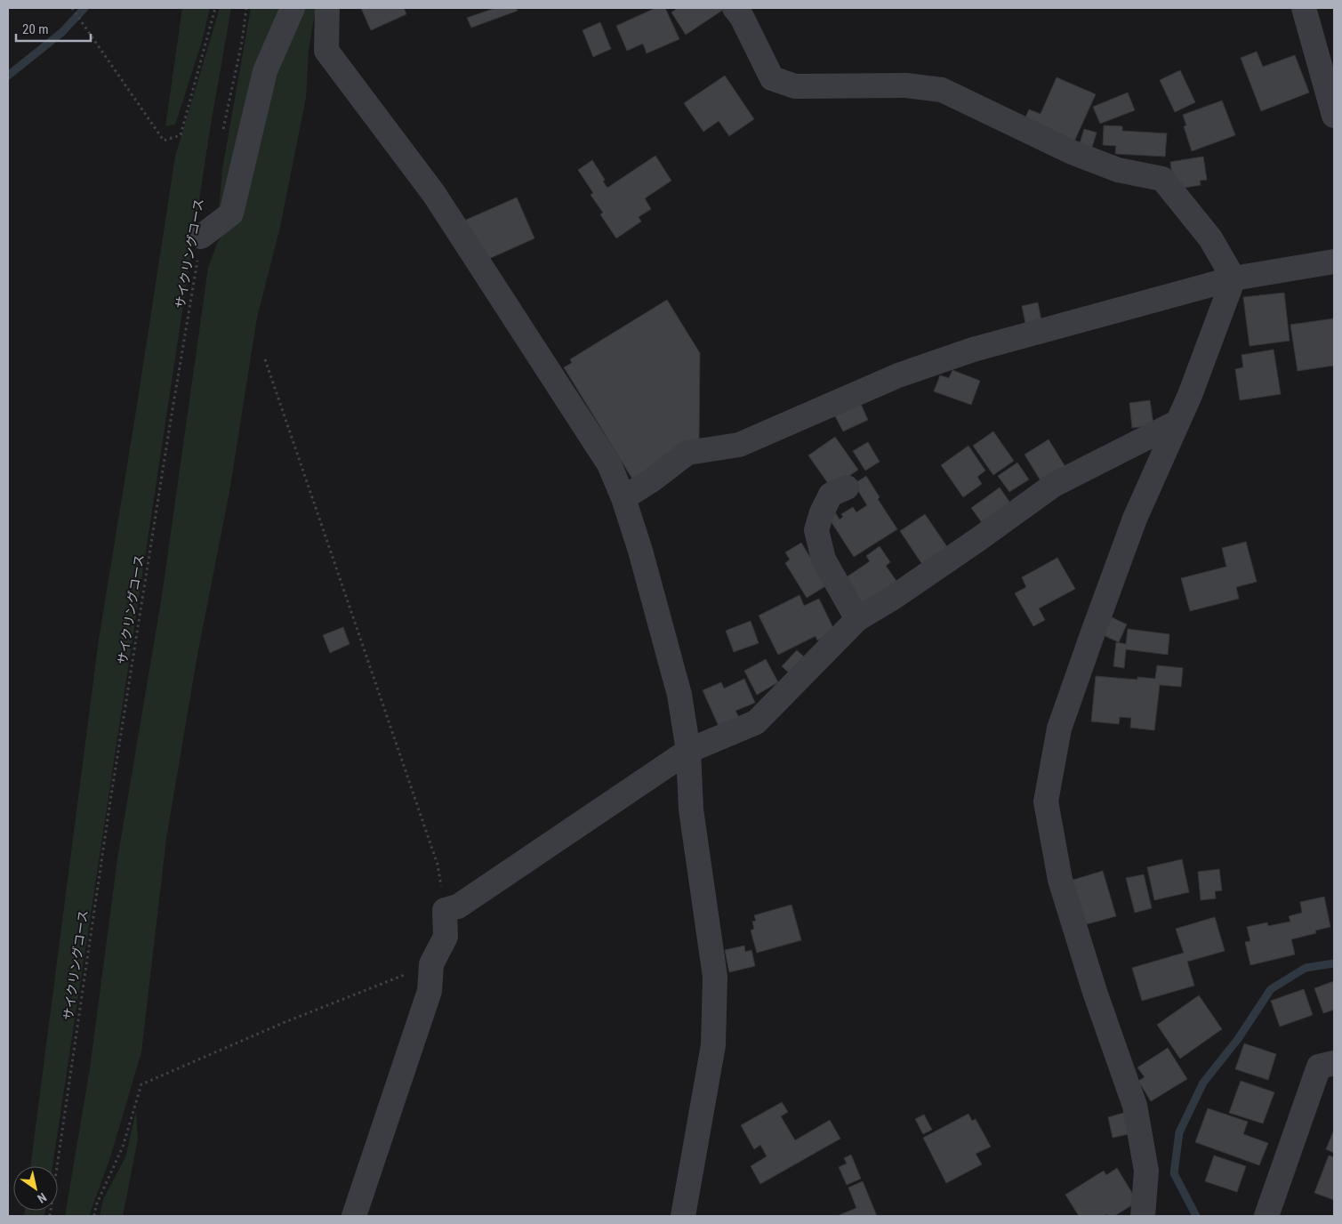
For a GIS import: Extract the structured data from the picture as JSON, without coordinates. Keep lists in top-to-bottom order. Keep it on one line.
{"streets":{"path":["サイクリングコース"]},"scale_bar":"20 m","north":"bottom right"}
